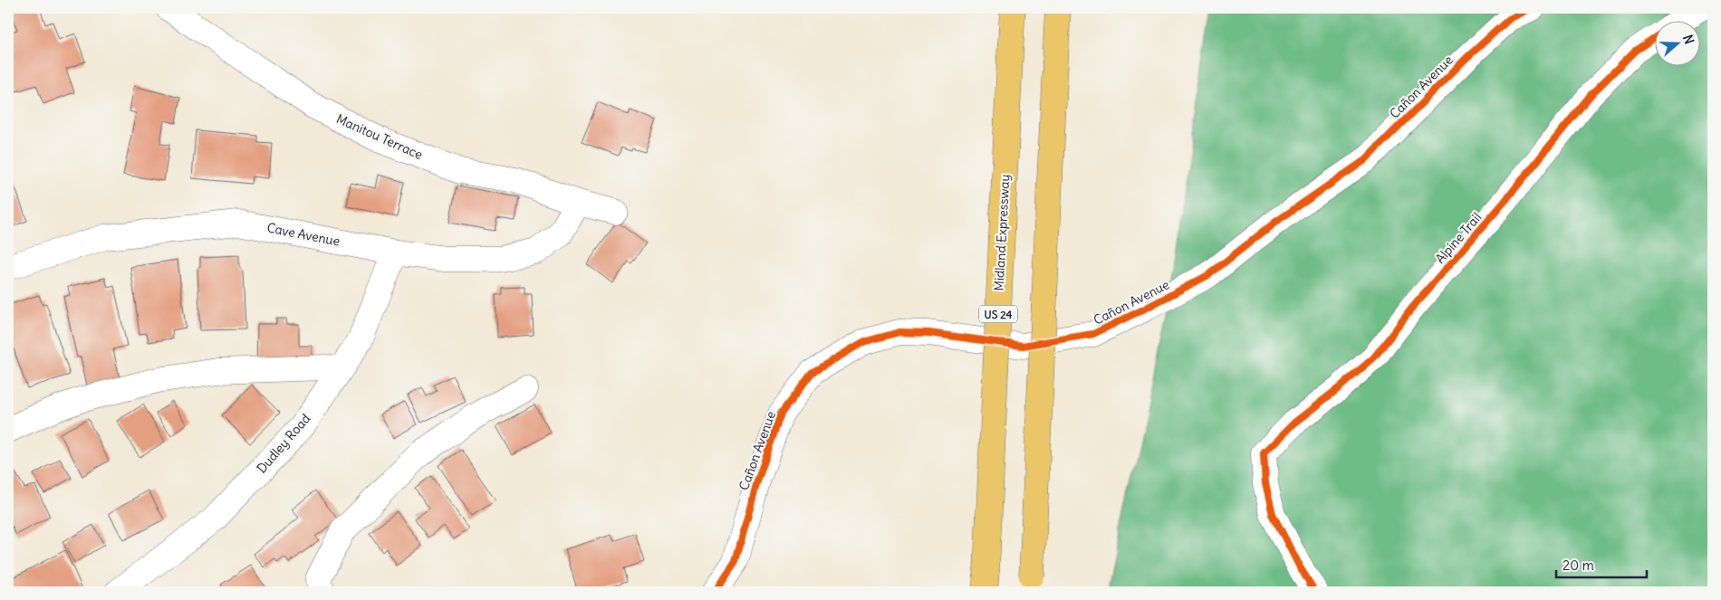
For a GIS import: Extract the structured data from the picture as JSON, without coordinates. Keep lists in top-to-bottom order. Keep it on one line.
{"streets":{"highway":["Midland Expressway","US 24"],"street":["Cañon Avenue","Manitou Terrace","Cave Avenue","Alpine Trail","Dudley Road"]},"crossings":[["Manitou Terrace","Cave Avenue"],["Cave Avenue","Dudley Road"]],"scale_bar":"20 m","north":"right"}
